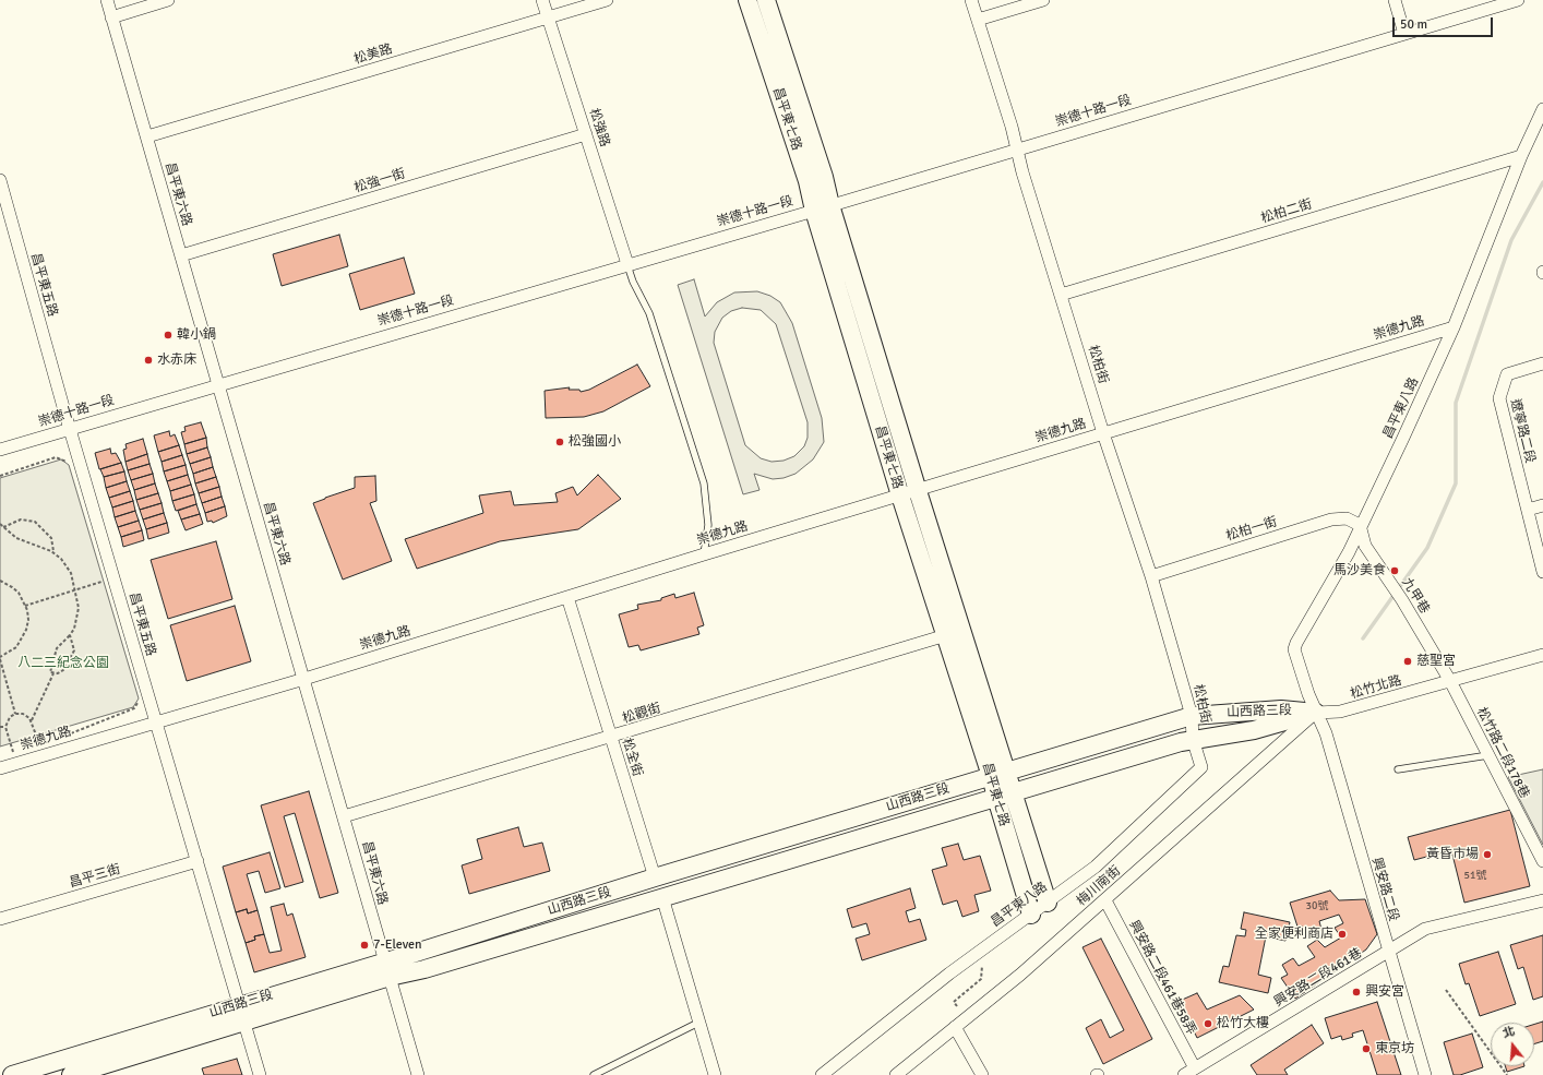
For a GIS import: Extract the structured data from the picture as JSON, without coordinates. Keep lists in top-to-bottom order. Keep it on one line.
{"streets":{"street":["松美路","崇德十路一段","昌平東七路","松強路","松強一街","昌平東六路","松柏二街","昌平東五路","崇德九路","松柏街","昌平東八路","遼寧路二段","松柏一街","九甲巷","松竹北路","山西路三段","松觀街","松竹路二段178巷","松全街","昌平三街","梅川南街","興安路二段","興安路二段461巷58弄","興安路二段461巷"]},"crossings":[["松美路","松強路"],["松美路","昌平東六路"],["崇德十路一段","昌平東七路"],["崇德十路一段","松強路"],["崇德十路一段","昌平東六路"],["崇德十路一段","昌平東五路"],["崇德十路一段","松柏街"],["昌平東七路","崇德九路"],["昌平東七路","昌平東八路"],["昌平東七路","山西路三段"],["昌平東七路","松觀街"],["松強路","松強一街"],["松強一街","昌平東六路"],["昌平東六路","崇德九路"],["昌平東六路","山西路三段"],["昌平東六路","松觀街"],["松柏二街","松柏街"],["松柏二街","昌平東八路"],["昌平東五路","崇德九路"],["昌平東五路","山西路三段"],["昌平東五路","昌平三街"],["崇德九路","松柏街"],["崇德九路","昌平東八路"],["崇德九路","松全街"],["松柏街","昌平東八路"],["松柏街","松柏一街"],["松柏街","山西路三段"],["昌平東八路","松柏一街"],["昌平東八路","九甲巷"],["昌平東八路","松竹北路"],["昌平東八路","山西路三段"],["昌平東八路","梅川南街"],["昌平東八路","興安路二段"],["松柏一街","九甲巷"],["九甲巷","松竹北路"],["九甲巷","松竹路二段178巷"],["松竹北路","山西路三段"],["松竹北路","松竹路二段178巷"],["松竹北路","梅川南街"],["松竹北路","興安路二段"],["山西路三段","松全街"],["山西路三段","梅川南街"],["山西路三段","興安路二段"],["松觀街","松全街"],["梅川南街","興安路二段"],["梅川南街","興安路二段461巷58弄"],["興安路二段","興安路二段461巷"],["興安路二段461巷58弄","興安路二段461巷"]],"parks":["八二三紀念公園"],"places":["韓小鍋","水赤床","松強國小","馬沙美食","慈聖宮","黃昏市場","全家便利商店","7-Eleven","興安宮","松竹大樓","東京坊"],"house_numbers":["51號","30號"],"scale_bar":"50 m","north":"top"}
